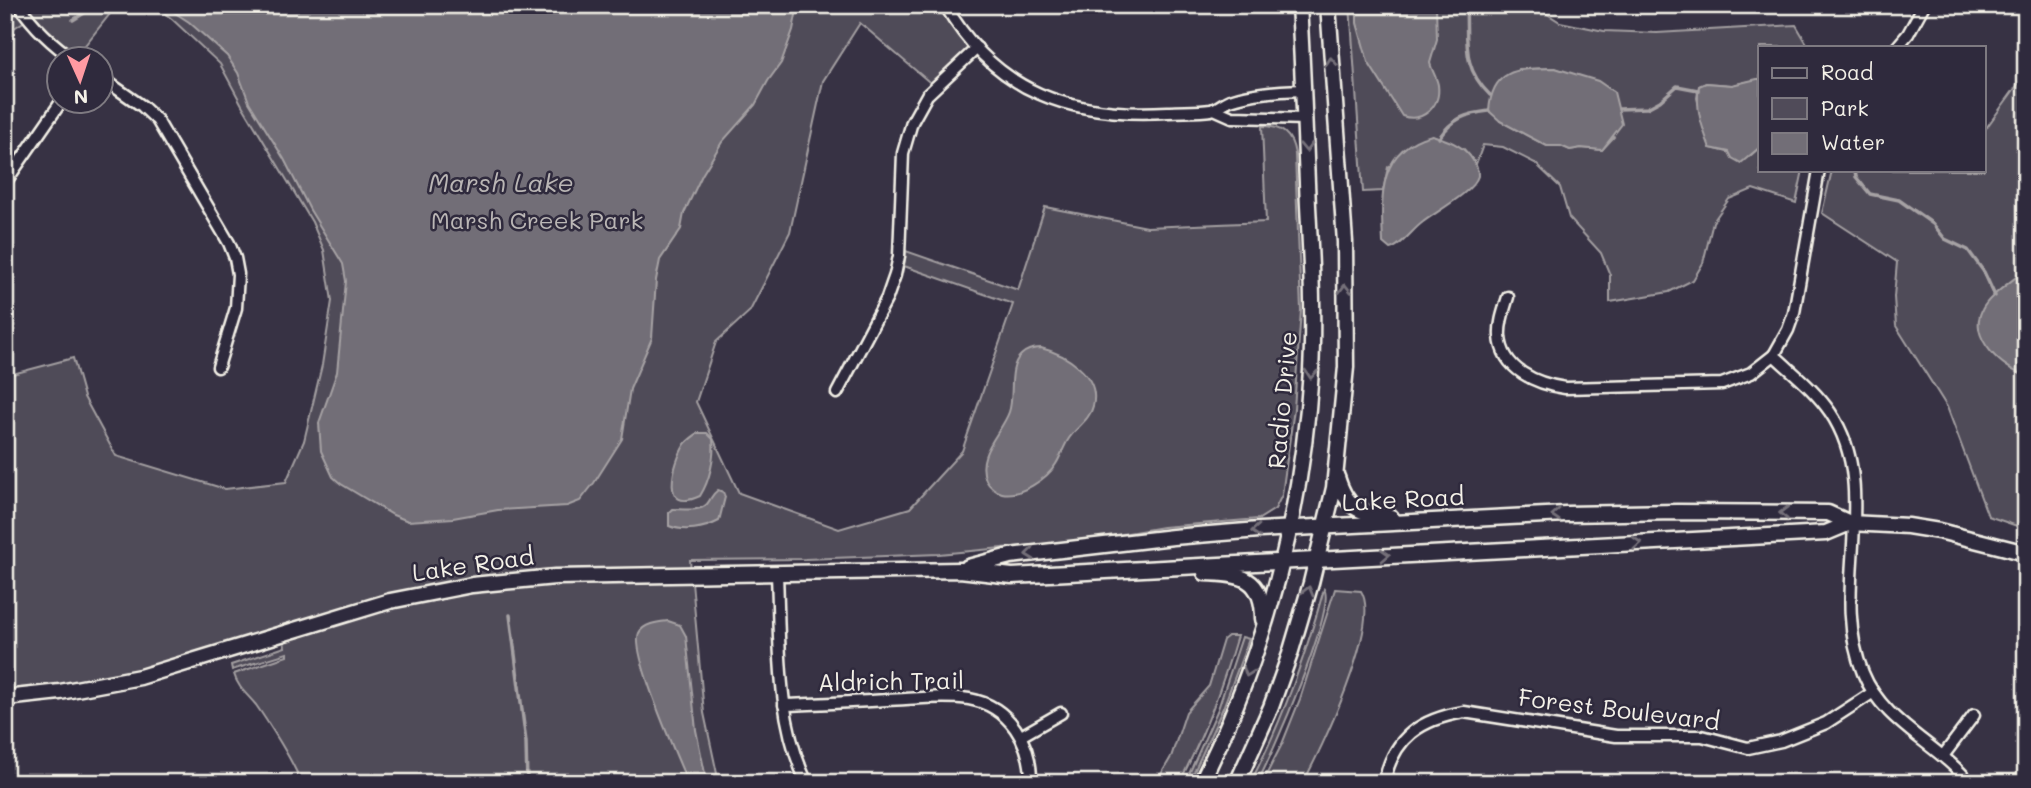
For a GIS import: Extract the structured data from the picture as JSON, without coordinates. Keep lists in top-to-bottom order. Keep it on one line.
{"streets":{"street":["Radio Drive","Lake Road","Aldrich Trail","Forest Boulevard"]},"crossings":[["Radio Drive","Lake Road"],["Lake Road","Aldrich Trail"]],"water":["Marsh Lake"],"parks":["Marsh Creek Park"],"legend":["Road","Park","Water"],"north":"bottom"}
